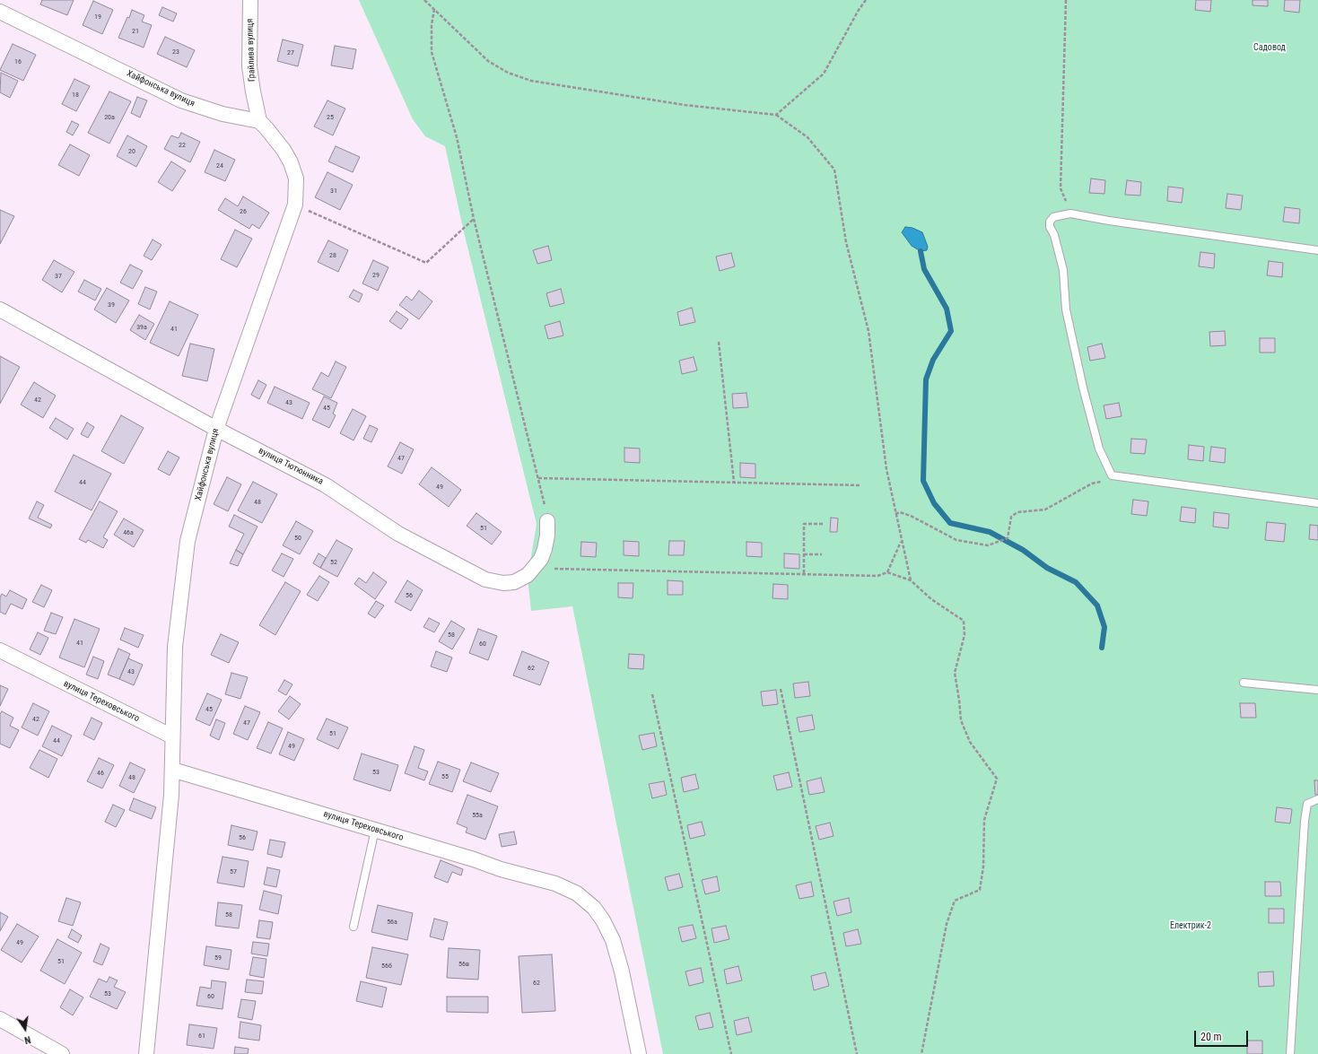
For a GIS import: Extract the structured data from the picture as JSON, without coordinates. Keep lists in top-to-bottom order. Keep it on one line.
{"streets":{"street":["Грайлива вулиця","Хайфонська вулиця","вулиця Тютюнника","вулиця Тереховського"]},"crossings":[["Грайлива вулиця","Хайфонська вулиця"],["Хайфонська вулиця","вулиця Тютюнника"],["Хайфонська вулиця","вулиця Тереховського"]],"parks":["Садовод","Електрик-2"],"house_numbers":["19","21","23","27","16","18","20а","25","22","20","24","31","26","28","29","37","39","39а","41","42","43","45","47","44","49","48","51","46а","50","52","56","58","41","60","62","43","45","42","47","51","44","49","53","46","55","48","55а","56","57","58","56а","49","59","51","56в","56б","62","53","60","61"],"scale_bar":"20 m","north":"bottom"}
